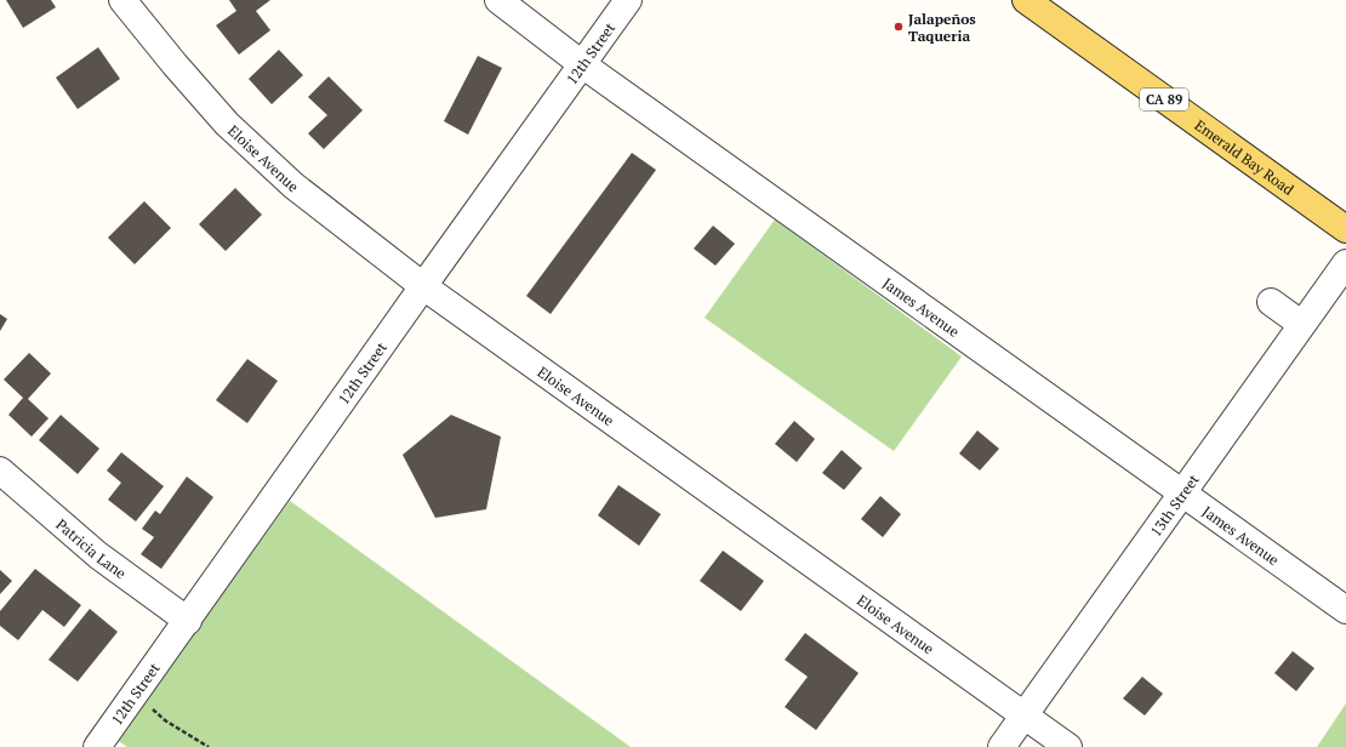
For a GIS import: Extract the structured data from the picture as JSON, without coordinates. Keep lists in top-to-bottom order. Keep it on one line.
{"streets":{"main road":["CA 89","Emerald Bay Road"],"street":["12th Street","Eloise Avenue","James Avenue","13th Street","Patricia Lane"]},"crossings":[["12th Street","Eloise Avenue"],["12th Street","James Avenue"],["12th Street","Patricia Lane"],["Eloise Avenue","13th Street"],["James Avenue","13th Street"]],"places":["Jalapeños Taqueria"]}
